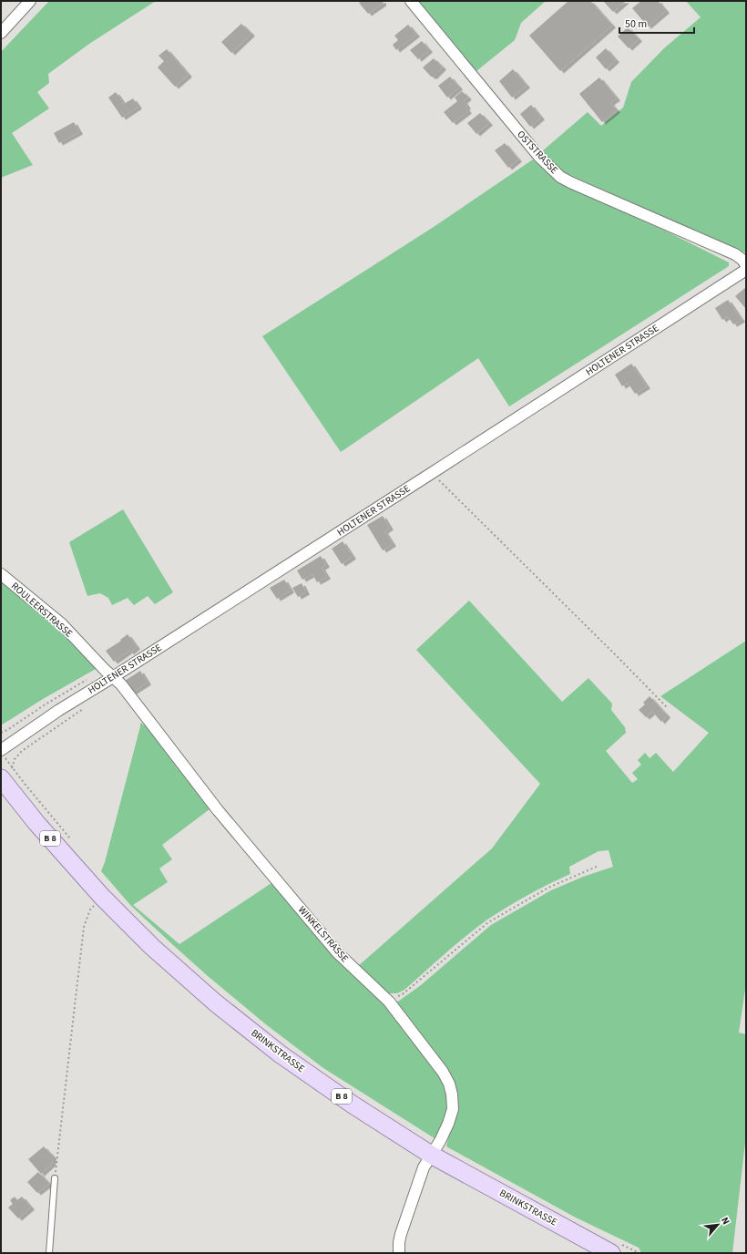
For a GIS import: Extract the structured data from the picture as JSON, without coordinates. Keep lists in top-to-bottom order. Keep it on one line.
{"streets":{"main road":["B 8","BRINKSTRASSE"],"street":["OSTSTRASSE","HOLTENER STRASSE","ROULEERSTRASSE","WINKELSTRASSE"]},"crossings":[["HOLTENER STRASSE","ROULEERSTRASSE"],["HOLTENER STRASSE","WINKELSTRASSE"],["ROULEERSTRASSE","WINKELSTRASSE"],["WINKELSTRASSE","BRINKSTRASSE"]],"scale_bar":"50 m","north":"top right"}
